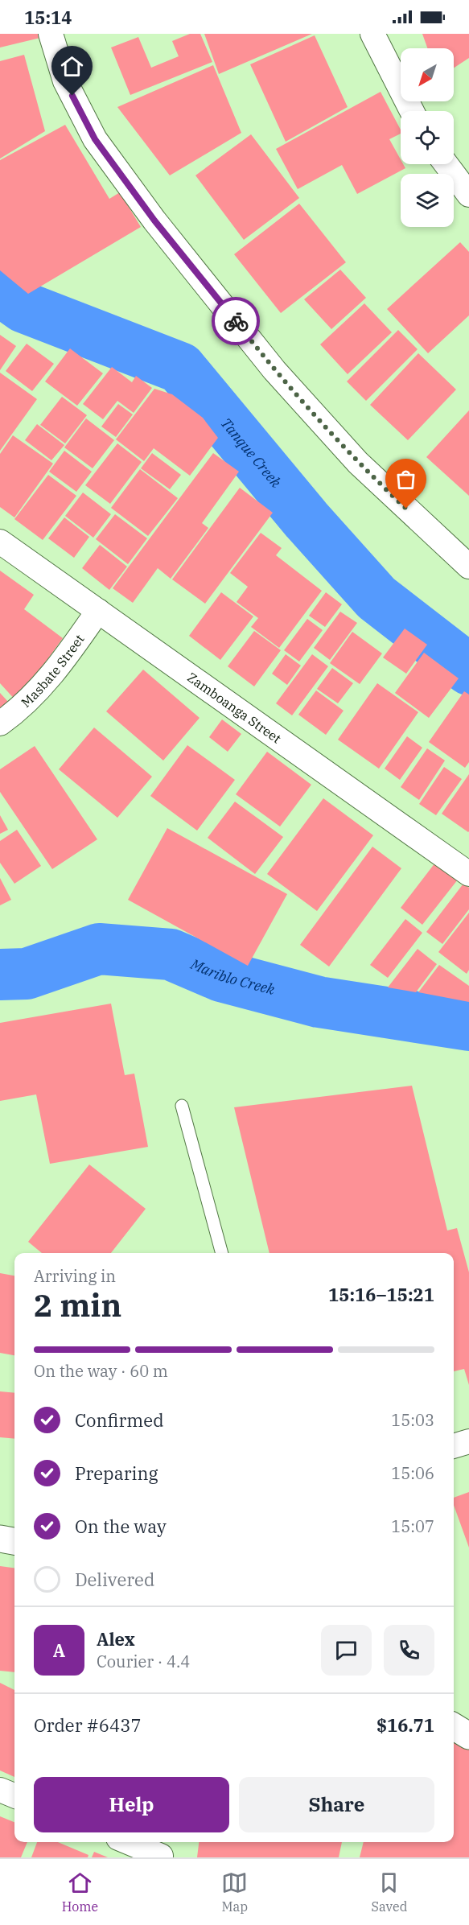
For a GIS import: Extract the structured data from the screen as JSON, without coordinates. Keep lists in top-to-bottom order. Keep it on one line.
{"streets":{"street":["Masbate Street","Zamboanga Street"]},"crossings":[["Masbate Street","Zamboanga Street"]],"water":["Tanque Creek","Mariblo Creek"],"north":"bottom left","page":{"status":"15:14","heading":["2 min","Arriving in","15:16–15:21"],"panel":["Alex","Courier · 4.4","Order #6437","$16.71"],"bar":"On the way · 60 m","list":[["Confirmed","15:03"],["Preparing","15:06"],["On the way","15:07"],"Delivered"],"round":"A","buttons":["Help","Share"],"tabs":["Home","Map","Saved"]}}
